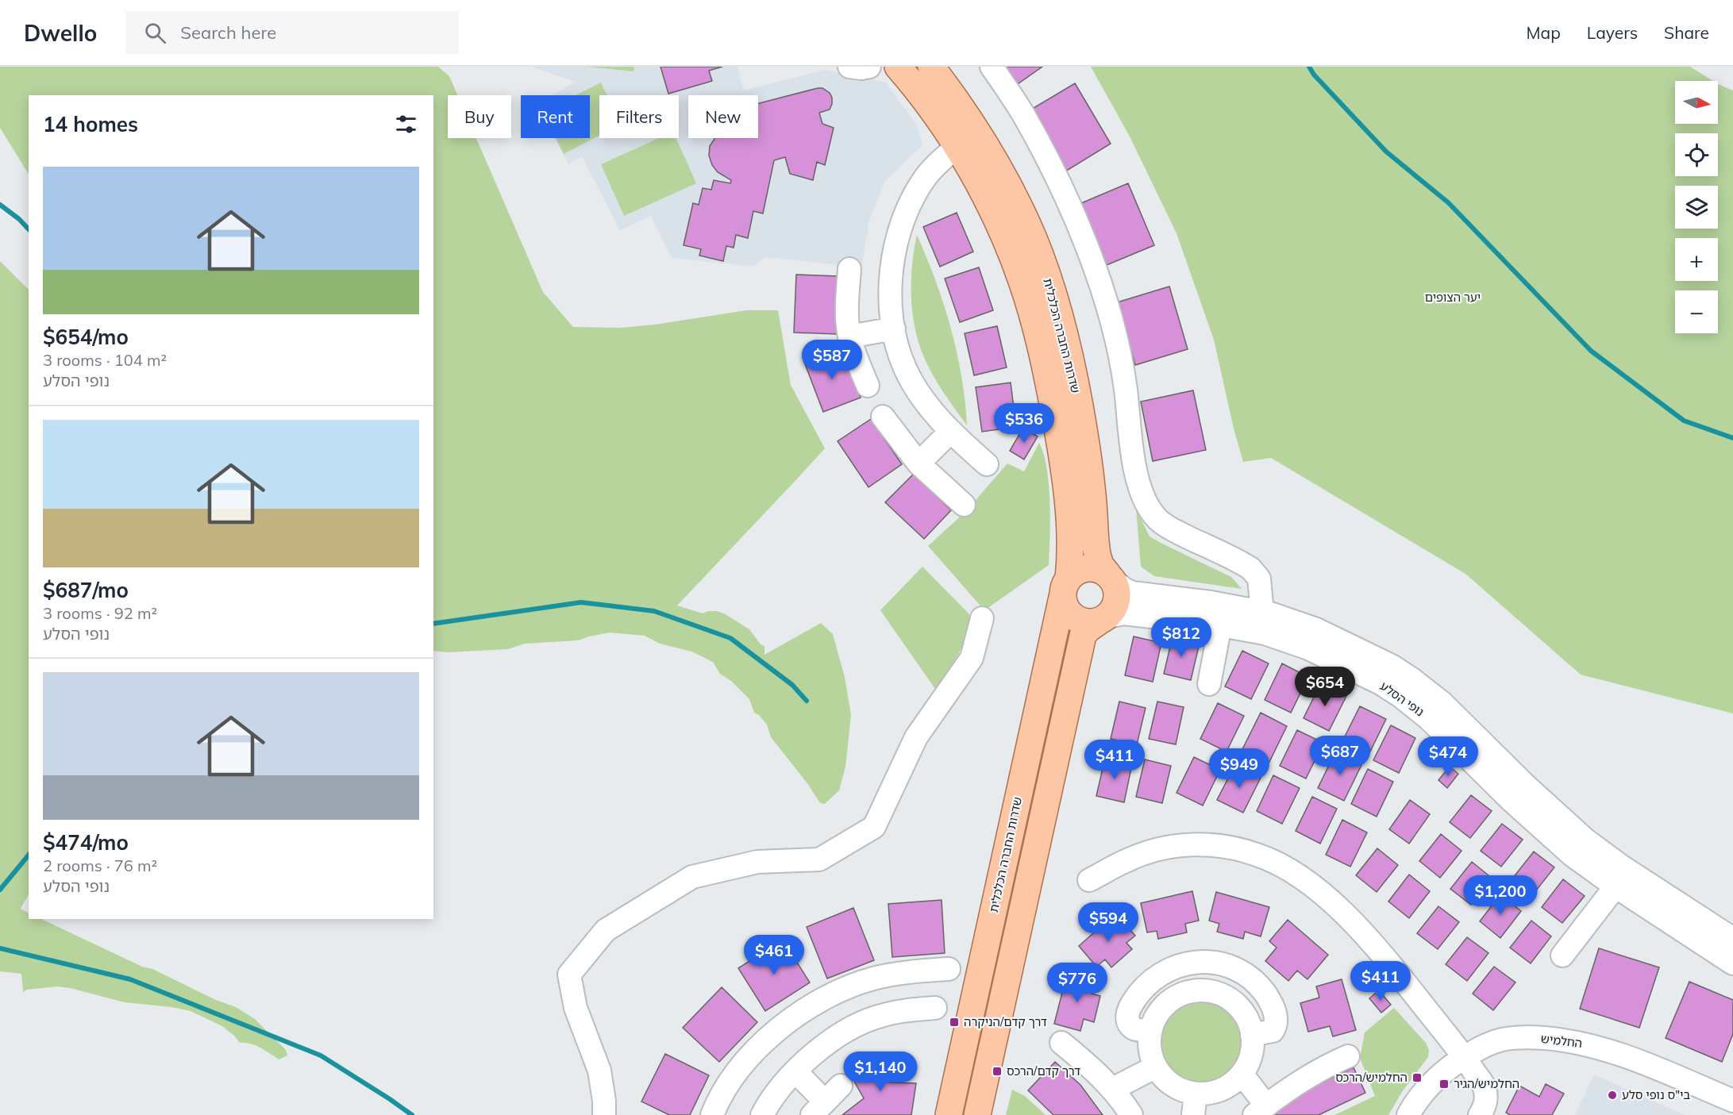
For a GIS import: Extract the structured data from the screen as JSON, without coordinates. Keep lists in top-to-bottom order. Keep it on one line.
{"streets":{"main road":["שדרות החברה הכלכלית"],"street":["נופי הסלע","החלמיש"]},"crossings":[["שדרות החברה הכלכלית","נופי הסלע"]],"parks":["יער הצופים"],"places":{"transit":["דרך קדם/הניקרה","דרך קדם/הרכס","החלמיש/הרכס","החלמיש/הגיר"],"other":["בי\"ס נופי סלע"]},"north":"right","page":{"header":"Dwello","search":"Search here","nav":["Map","Layers","Share"],"map_buttons":["+","−"],"chip":["Buy","Rent","Filters","New"],"heading":"14 homes","list":[{"name":"$654/mo","note":"3 rooms · 104 m² · נופי הסלע"},{"name":"$687/mo","note":"3 rooms · 92 m² · נופי הסלע"},{"name":"$474/mo","note":"2 rooms · 76 m² · נופי הסלע"}],"price":["$587","$536","$812","$654","$687","$474","$411","$949","$1,200","$594","$461","$411","$776","$1,140"]}}
